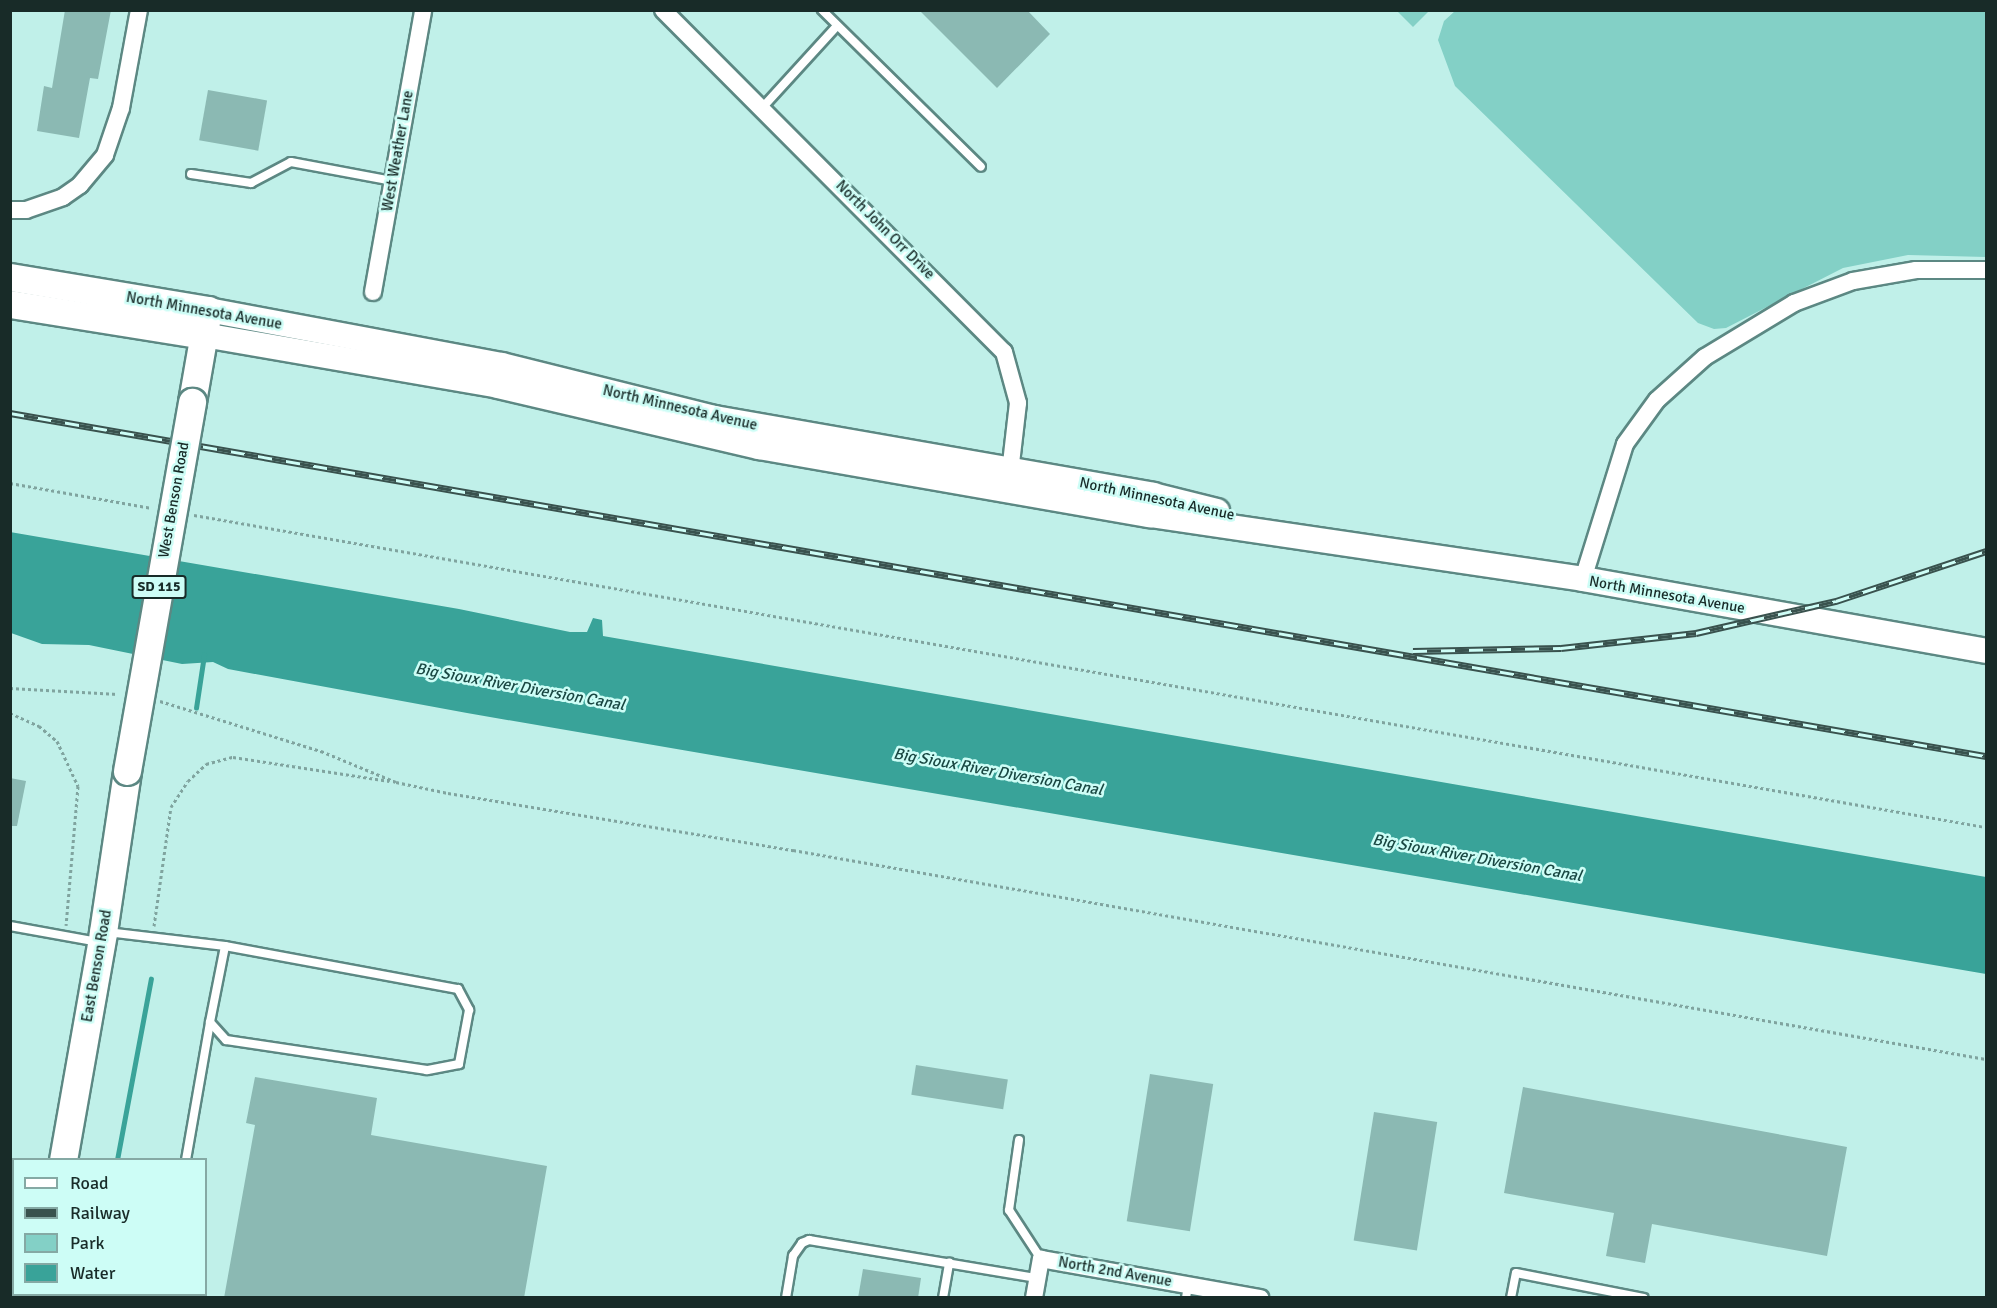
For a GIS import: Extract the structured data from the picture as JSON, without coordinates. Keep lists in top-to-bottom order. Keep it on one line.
{"streets":{"main road":["North Minnesota Avenue","West Benson Road","SD 115","East Benson Road"],"street":["West Weather Lane","North John Orr Drive","North 2nd Avenue"]},"crossings":[["North John Orr Drive","North Minnesota Avenue"],["North Minnesota Avenue","West Benson Road"],["West Benson Road","East Benson Road"]],"water":["Big Sioux River Diversion Canal"],"legend":["Road","Railway","Park","Water"]}
